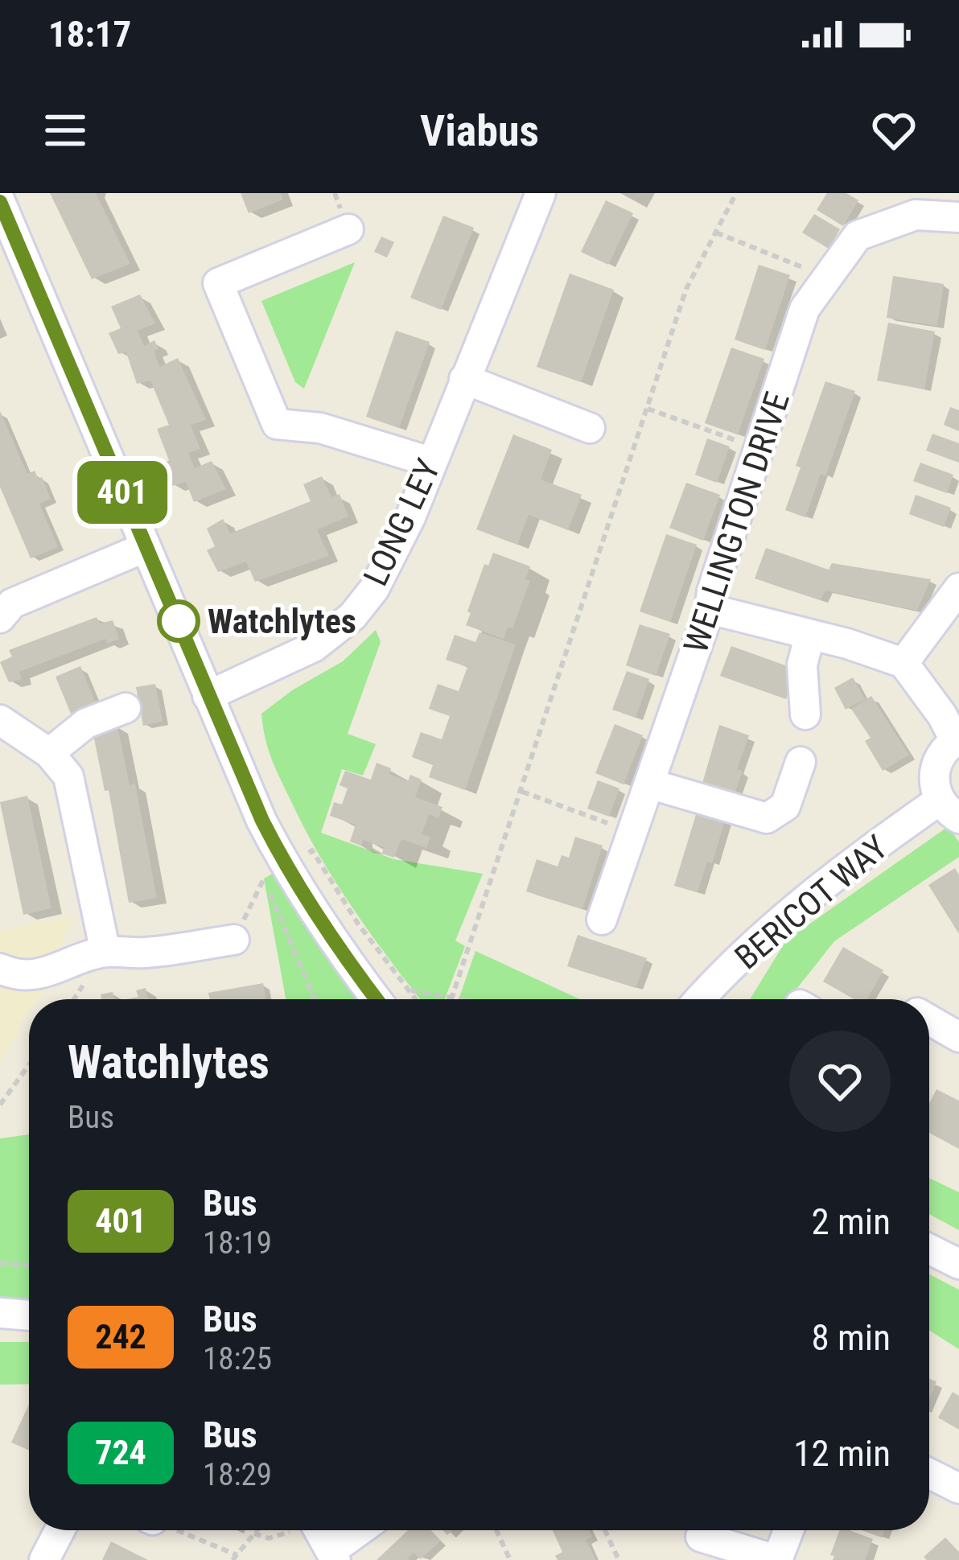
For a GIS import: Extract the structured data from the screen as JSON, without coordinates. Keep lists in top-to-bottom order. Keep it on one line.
{"streets":{"street":["LONG LEY","WELLINGTON DRIVE","BERICOT WAY"]},"places":["Watchlytes"],"lines":["bus line 401"],"page":{"status":"18:17","header":"Viabus","on_map":"401","heading":["Watchlytes","Bus"],"list":[{"mark":"401","name":"Bus","note":"18:19","value":"2 min"},{"mark":"242","name":"Bus","note":"18:25","value":"8 min"},{"mark":"724","name":"Bus","note":"18:29","value":"12 min"}]}}
